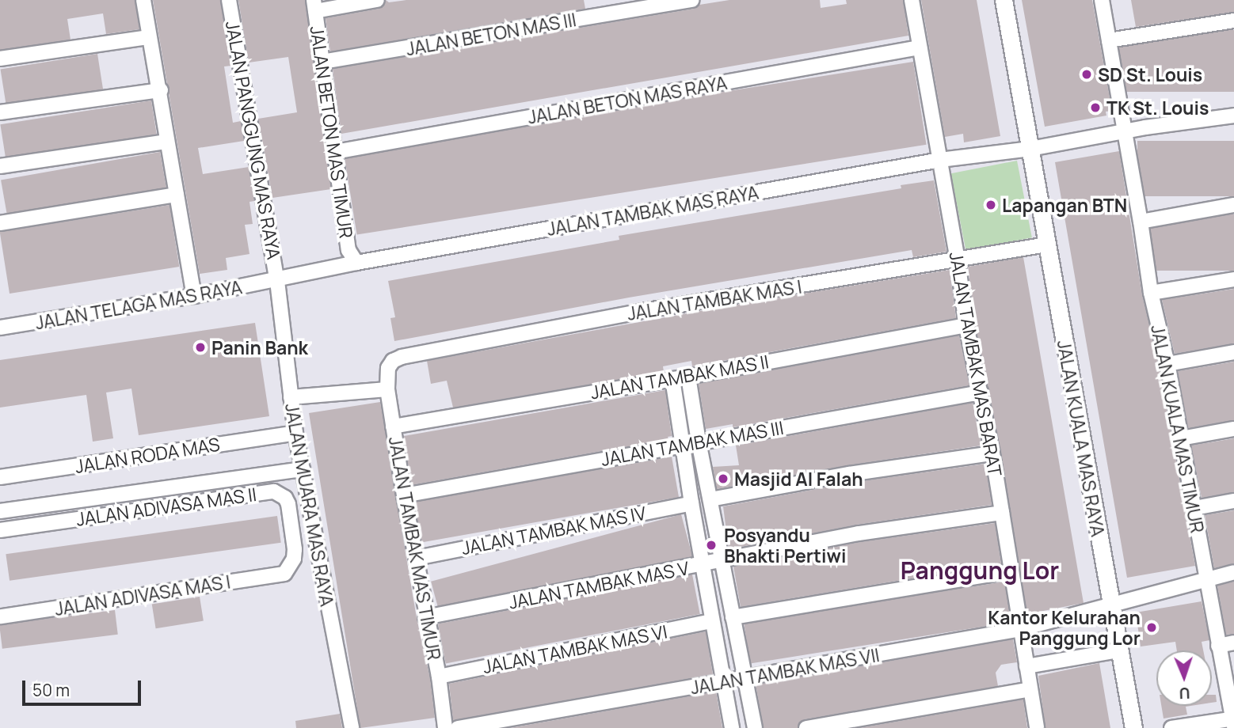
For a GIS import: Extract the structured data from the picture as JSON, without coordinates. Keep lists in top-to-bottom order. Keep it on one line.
{"streets":{"street":["JALAN BETON MAS III","JALAN BETON MAS RAYA","JALAN BETON MAS TIMUR","JALAN PANGGUNG MAS RAYA","JALAN TAMBAK MAS RAYA","JALAN TAMBAK MAS I","JALAN TELAGA MAS RAYA","JALAN TAMBAK MAS BARAT","JALAN TAMBAK MAS II","JALAN KUALA MAS TIMUR","JALAN KUALA MAS RAYA","JALAN TAMBAK MAS III","JALAN RODA MAS","JALAN MUARA MAS RAYA","JALAN ADIVASA MAS II","JALAN TAMBAK MAS IV","JALAN TAMBAK MAS TIMUR","JALAN TAMBAK MAS V","JALAN ADIVASA MAS I","JALAN TAMBAK MAS VI","JALAN TAMBAK MAS VII"]},"crossings":[["JALAN BETON MAS III","JALAN BETON MAS TIMUR"],["JALAN BETON MAS RAYA","JALAN BETON MAS TIMUR"],["JALAN BETON MAS RAYA","JALAN TAMBAK MAS BARAT"],["JALAN BETON MAS TIMUR","JALAN TAMBAK MAS RAYA"],["JALAN PANGGUNG MAS RAYA","JALAN TAMBAK MAS RAYA"],["JALAN PANGGUNG MAS RAYA","JALAN TELAGA MAS RAYA"],["JALAN PANGGUNG MAS RAYA","JALAN MUARA MAS RAYA"],["JALAN TAMBAK MAS RAYA","JALAN TELAGA MAS RAYA"],["JALAN TAMBAK MAS RAYA","JALAN TAMBAK MAS BARAT"],["JALAN TAMBAK MAS RAYA","JALAN KUALA MAS TIMUR"],["JALAN TAMBAK MAS RAYA","JALAN KUALA MAS RAYA"],["JALAN TAMBAK MAS RAYA","JALAN MUARA MAS RAYA"],["JALAN TAMBAK MAS I","JALAN TAMBAK MAS BARAT"],["JALAN TAMBAK MAS I","JALAN KUALA MAS RAYA"],["JALAN TAMBAK MAS I","JALAN TAMBAK MAS TIMUR"],["JALAN TELAGA MAS RAYA","JALAN MUARA MAS RAYA"],["JALAN TAMBAK MAS BARAT","JALAN TAMBAK MAS II"],["JALAN TAMBAK MAS BARAT","JALAN TAMBAK MAS III"],["JALAN TAMBAK MAS BARAT","JALAN TAMBAK MAS V"],["JALAN TAMBAK MAS BARAT","JALAN TAMBAK MAS VII"],["JALAN TAMBAK MAS II","JALAN TAMBAK MAS TIMUR"],["JALAN KUALA MAS TIMUR","JALAN TAMBAK MAS VII"],["JALAN KUALA MAS RAYA","JALAN TAMBAK MAS VII"],["JALAN TAMBAK MAS III","JALAN TAMBAK MAS TIMUR"],["JALAN RODA MAS","JALAN MUARA MAS RAYA"],["JALAN ADIVASA MAS II","JALAN ADIVASA MAS I"],["JALAN TAMBAK MAS IV","JALAN TAMBAK MAS TIMUR"],["JALAN TAMBAK MAS TIMUR","JALAN TAMBAK MAS V"],["JALAN TAMBAK MAS TIMUR","JALAN TAMBAK MAS VI"]],"districts":["Panggung Lor"],"places":["SD St. Louis","TK St. Louis","Lapangan BTN","Panin Bank","Masjid Al Falah","Posyandu Bhakti Pertiwi","Kantor Kelurahan Panggung Lor"],"scale_bar":"50 m","north":"bottom"}
